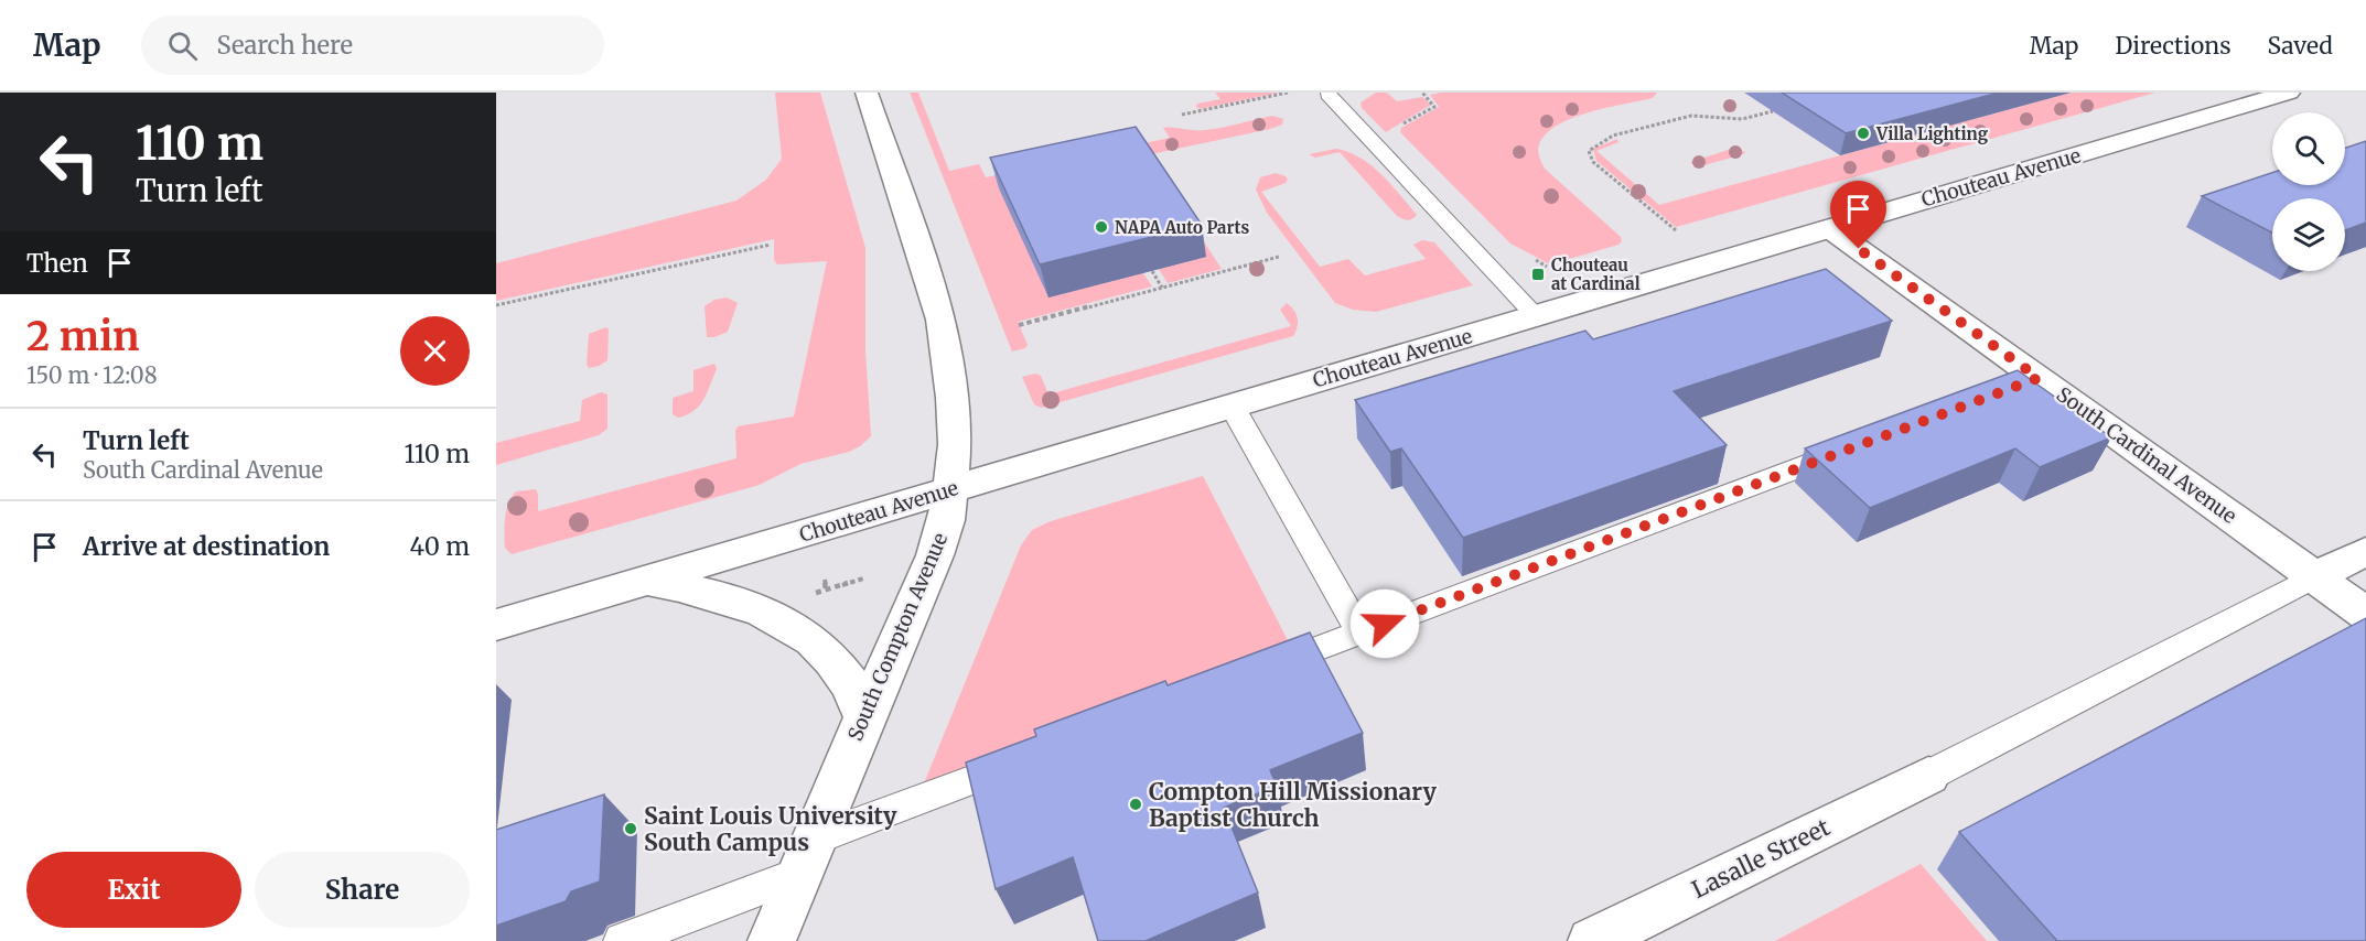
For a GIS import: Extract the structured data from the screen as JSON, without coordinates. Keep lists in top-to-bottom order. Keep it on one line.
{"streets":{"main road":["Chouteau Avenue","South Cardinal Avenue","South Compton Avenue","Lasalle Street"]},"crossings":[["Chouteau Avenue","South Cardinal Avenue"],["Chouteau Avenue","South Compton Avenue"]],"places":{"other":["Villa Lighting","NAPA Auto Parts","Compton Hill Missionary Baptist Church","Saint Louis University South Campus"],"transit":["Chouteau at Cardinal"]},"page":{"header":"Map","search":"Search here","nav":["Map","Directions","Saved"],"turn":["110 m","Turn left"],"then":"Then","heading":["2 min","150 m · 12:08"],"list":[{"name":"Turn left","note":"South Cardinal Avenue","value":"110 m"},{"name":"Arrive at destination","value":"40 m"}],"buttons":["Exit","Share"]}}
